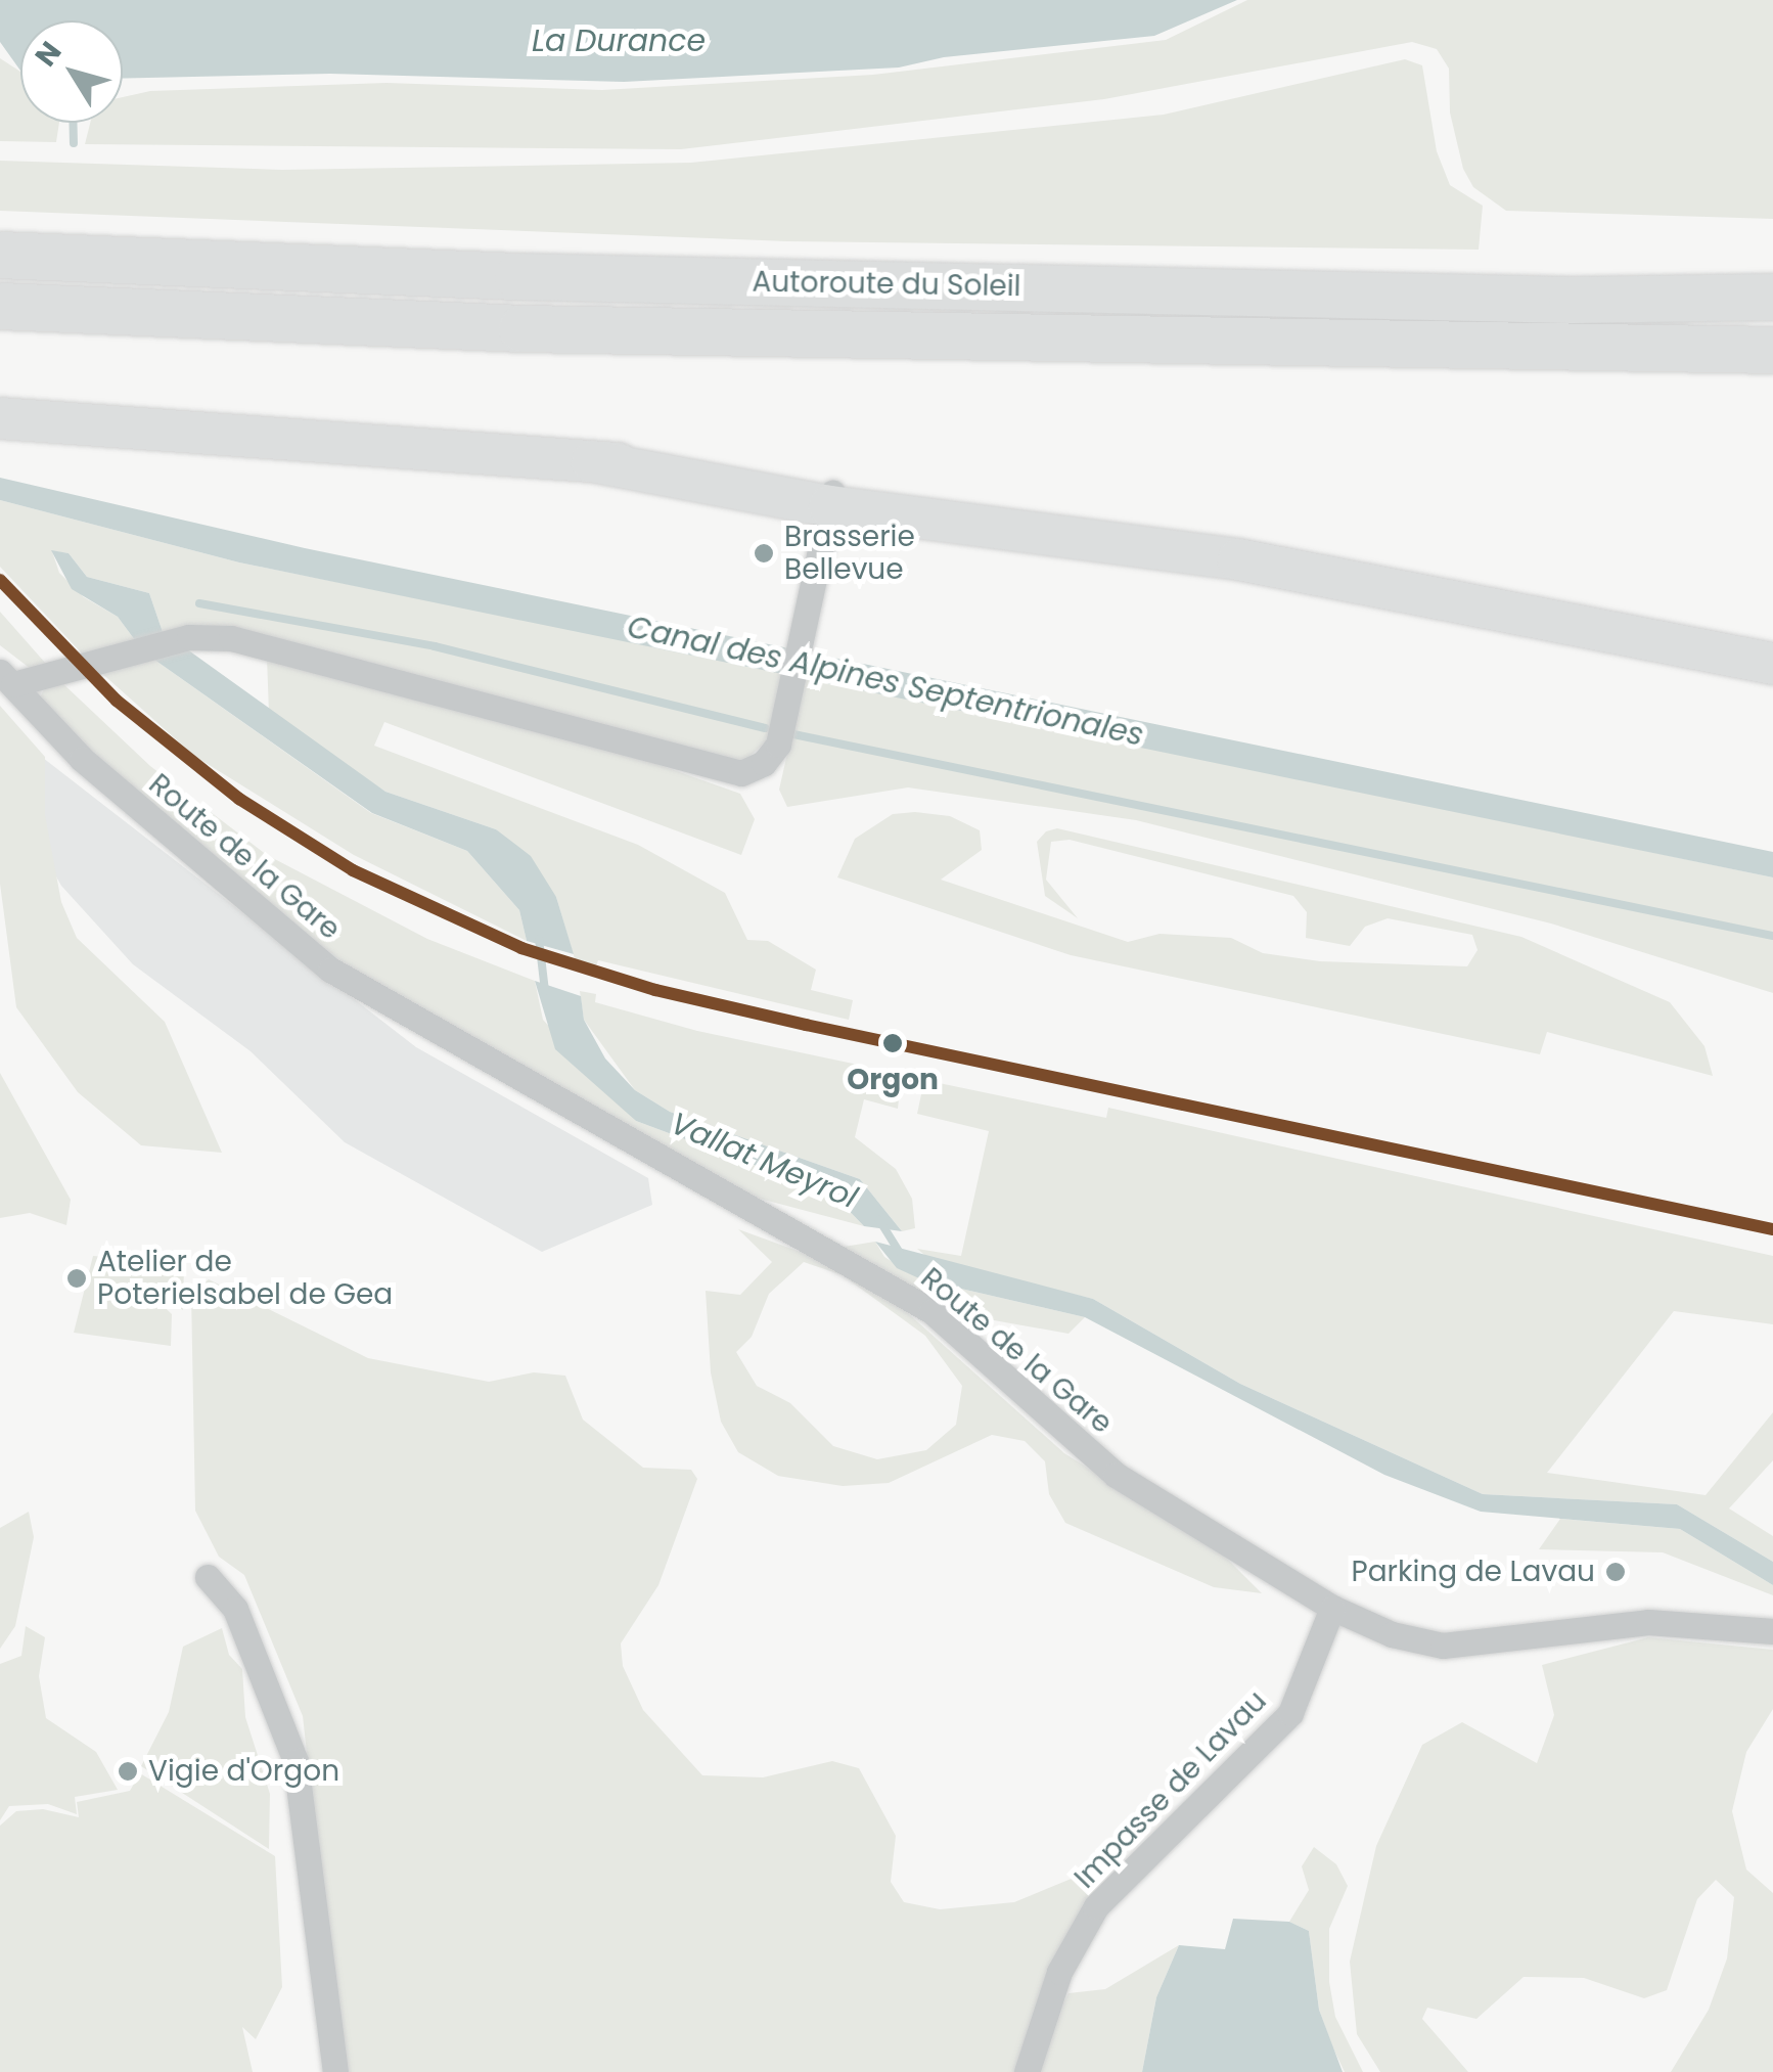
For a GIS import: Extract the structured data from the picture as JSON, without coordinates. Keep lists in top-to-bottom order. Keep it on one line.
{"streets":{"highway":["Autoroute du Soleil"],"street":["Route de la Gare","Impasse de Lavau"]},"crossings":[["Route de la Gare","Impasse de Lavau"]],"water":["La Durance","Canal des Alpines Septentrionales","Vallat Meyrol"],"places":["Brasserie Bellevue","Orgon","Atelier de PoterieIsabel de Gea","Parking de Lavau","Vigie d'Orgon"],"north":"top left"}
